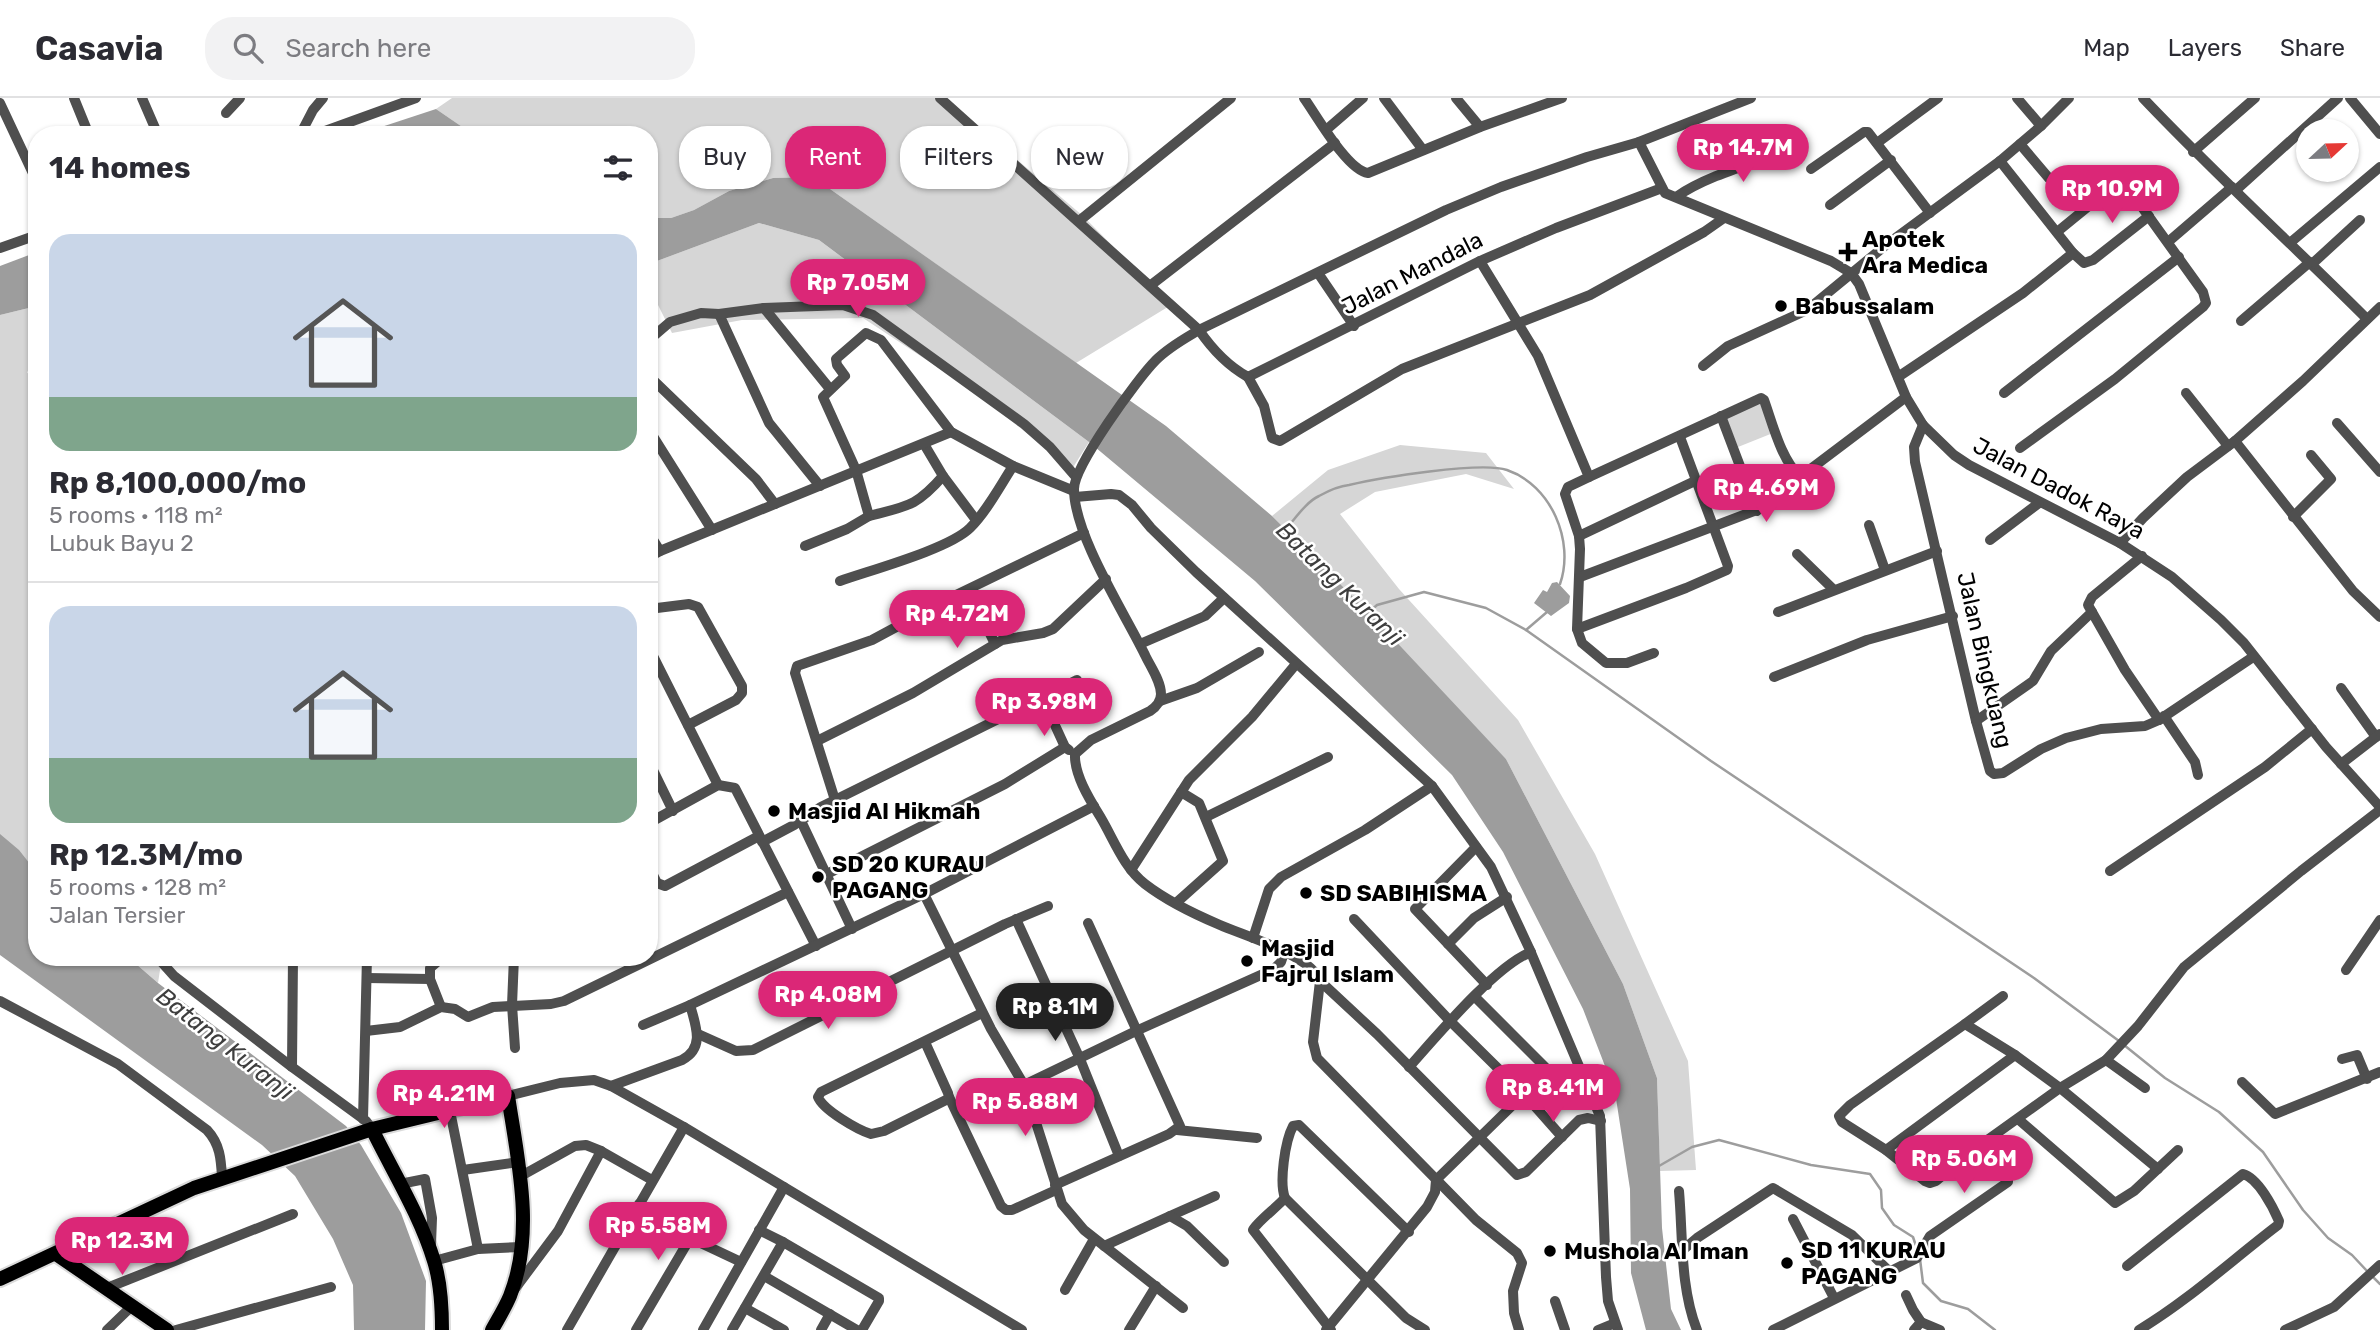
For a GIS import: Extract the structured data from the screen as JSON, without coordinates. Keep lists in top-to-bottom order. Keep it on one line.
{"streets":{"street":["Jalan Mandala","Jalan Dadok Raya","Jalan Bingkuang"]},"crossings":[["Jalan Dadok Raya","Jalan Bingkuang"]],"water":["Batang Kuranji"],"places":{"health":["Apotek Ara Medica"],"other":["Babussalam","Masjid Al Hikmah","SD 20 KURAU PAGANG","SD SABIHISMA","Masjid Fajrul Islam","Mushola Al Iman","SD 11 KURAU PAGANG"]},"north":"right","page":{"header":"Casavia","search":"Search here","nav":["Map","Layers","Share"],"price":["Rp 14.7M","Rp 10.9M","Rp 7.05M","Rp 4.69M","Rp 4.72M","Rp 3.98M","Rp 4.08M","Rp 8.1M","Rp 8.41M","Rp 4.21M","Rp 5.88M","Rp 5.06M","Rp 5.58M","Rp 12.3M"],"chip":["Buy","Rent","Filters","New"],"heading":"14 homes","list":[{"name":"Rp 8,100,000/mo","note":"5 rooms · 118 m² · Lubuk Bayu 2"},{"name":"Rp 12.3M/mo","note":"5 rooms · 128 m² · Jalan Tersier"}]}}
